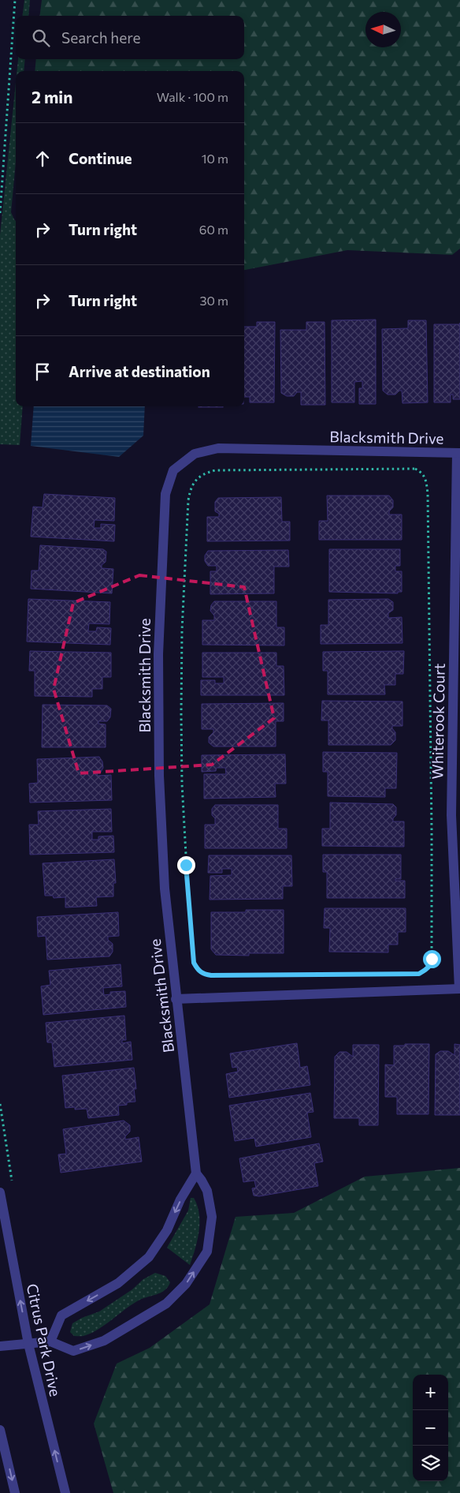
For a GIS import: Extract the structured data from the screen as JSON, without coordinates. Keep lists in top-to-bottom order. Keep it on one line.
{"streets":{"street":["Blacksmith Drive","Whiterook Court","Citrus Park Drive"]},"crossings":[["Blacksmith Drive","Whiterook Court"],["Blacksmith Drive","Citrus Park Drive"]],"one_way":["Citrus Park Drive"],"north":"left","page":{"search":"Search here","heading":["2 min","Walk · 100 m"],"list":[["Continue","10 m"],["Turn right","60 m"],["Turn right","30 m"],"Arrive at destination"],"map_buttons":["+","−"]}}
